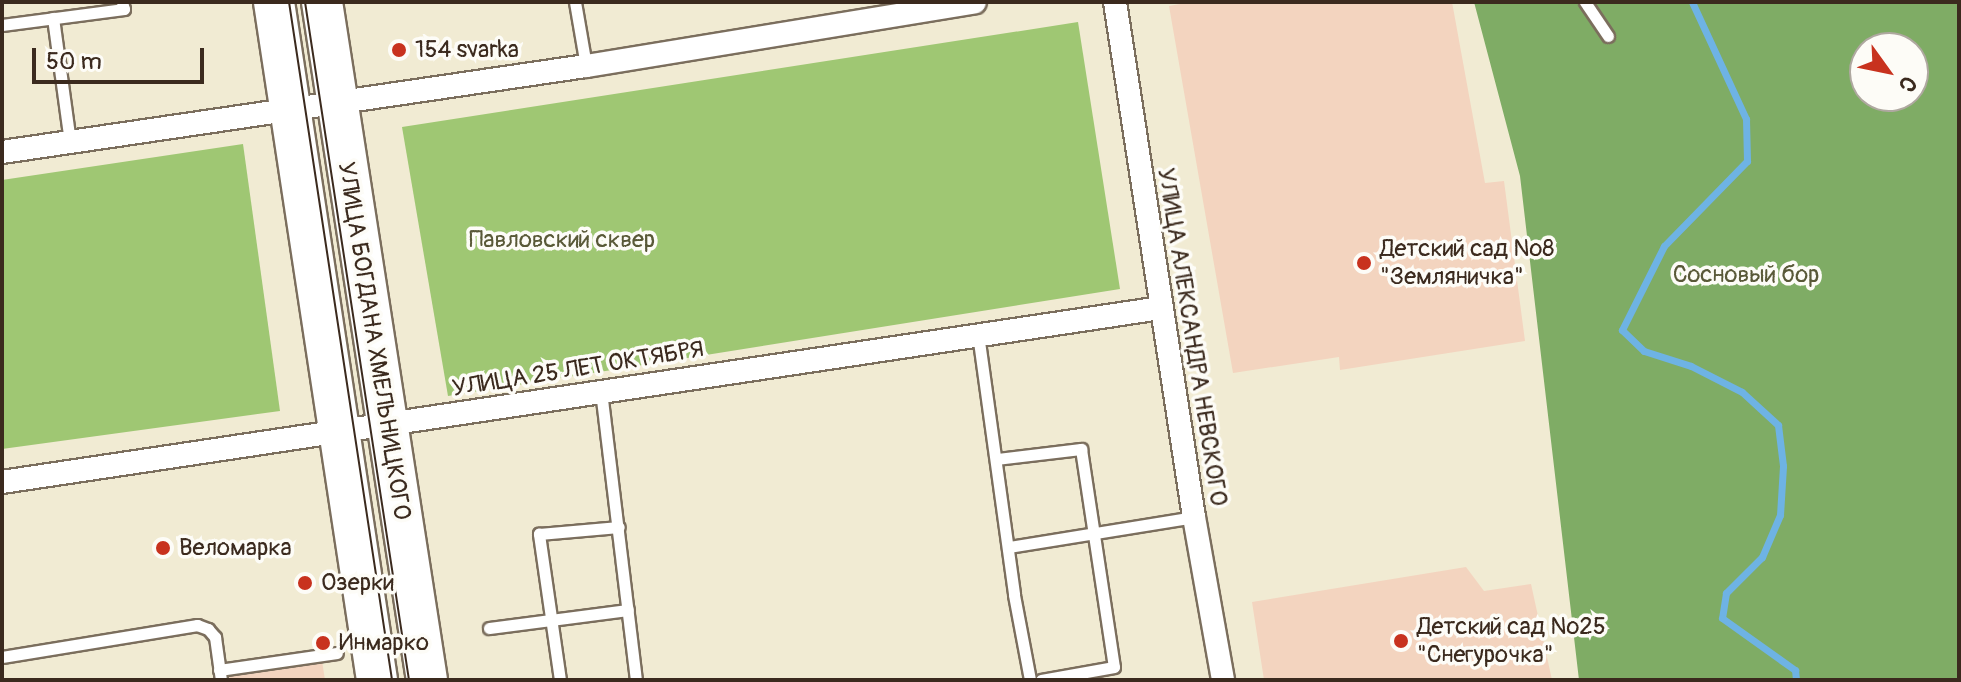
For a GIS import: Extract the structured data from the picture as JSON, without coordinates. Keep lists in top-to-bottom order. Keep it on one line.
{"streets":{"highway":["УЛИЦА БОГДАНА ХМЕЛЬНИЦКОГО"],"street":["УЛИЦА АЛЕКСАНДРА НЕВСКОГО","УЛИЦА 25 ЛЕТ ОКТЯБРЯ"]},"crossings":[["УЛИЦА АЛЕКСАНДРА НЕВСКОГО","УЛИЦА 25 ЛЕТ ОКТЯБРЯ"],["УЛИЦА БОГДАНА ХМЕЛЬНИЦКОГО","УЛИЦА 25 ЛЕТ ОКТЯБРЯ"]],"parks":["Павловский сквер","Сосновый бор"],"places":["154 svarka","Детский сад №8 \"Земляничка\"","Веломарка","Озерки","Детский сад №25 \"Снегурочка\"","Инмарко"],"scale_bar":"50 m","north":"bottom right"}
